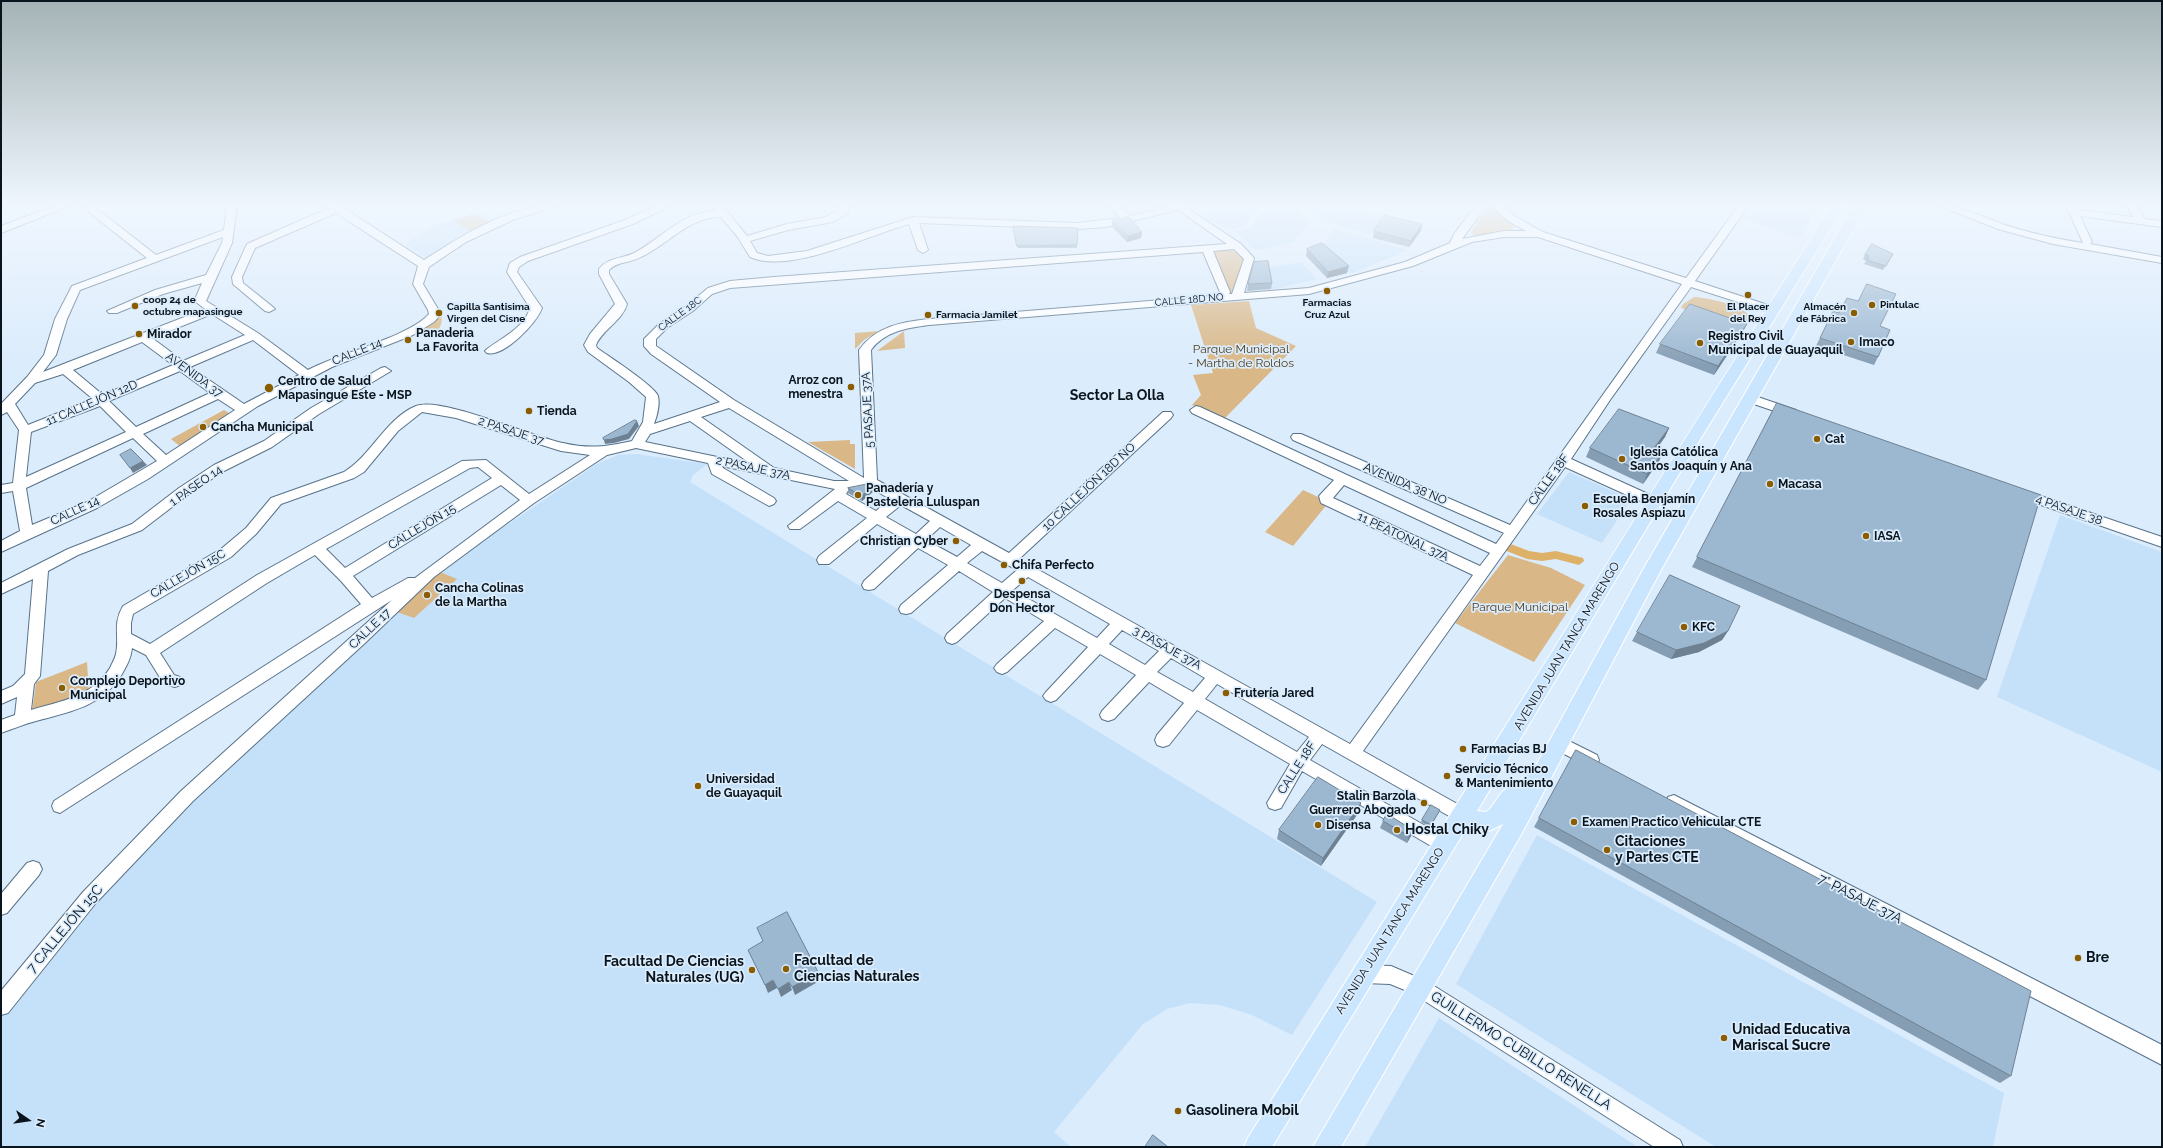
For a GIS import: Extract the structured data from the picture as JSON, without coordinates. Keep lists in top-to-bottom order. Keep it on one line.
{"streets":{"main road":["AVENIDA JUAN TANCA MARENGO"],"street":["CALLE 18D NO","CALLE 18C","CALLE 14","AVENIDA 37","11 CALLEJÓN 12D","5 PASAJE 37A","2 PASAJE 37","2 PASAJE 37A","CALLE 18F","AVENIDA 38 NO","1 PASEO 14","10 CALLEJÓN 18D NO","4 PASAJE 38","CALLEJÓN 15","11 PEATONAL 37A","CALLEJÓN 15C","CALLE 17","3 PASAJE 37A","7° PASAJE 37A","7 CALLEJÓN 15C","GUILLERMO CUBILLO RENELLA"]},"crossings":[["CALLE 18D NO","5 PASAJE 37A"],["CALLE 18C","3 PASAJE 37A"],["CALLE 14","AVENIDA 37"],["AVENIDA 37","11 CALLEJÓN 12D"],["5 PASAJE 37A","2 PASAJE 37A"],["5 PASAJE 37A","3 PASAJE 37A"],["2 PASAJE 37","CALLEJÓN 15C"],["2 PASAJE 37","CALLE 17"],["2 PASAJE 37A","CALLE 17"],["2 PASAJE 37A","3 PASAJE 37A"],["CALLE 18F","AVENIDA 38 NO"],["CALLE 18F","11 PEATONAL 37A"],["CALLE 18F","3 PASAJE 37A"],["10 CALLEJÓN 18D NO","3 PASAJE 37A"],["CALLE 17","7 CALLEJÓN 15C"],["AVENIDA JUAN TANCA MARENGO","3 PASAJE 37A"],["AVENIDA JUAN TANCA MARENGO","GUILLERMO CUBILLO RENELLA"]],"districts":["Sector La Olla"],"parks":["Parque Municipal - Martha de Roldos","Parque Municipal"],"places":["Farmacias Cruz Azul","El Placer del Rey","Pintulac","coop 24 de octubre mapasingue","Capilla Santisima Virgen del Cisne","Almacén de Fábrica","Farmacia Jamilet","Mirador","Panaderia La Favorita","Imaco","Registro Civil Municipal de Guayaquil","Arroz con menestra","Centro de Salud Mapasingue Este - MSP","Tienda","Cancha Municipal","Cat","Iglesia Católica Santos Joaquín y Ana","Macasa","Panadería y Pastelería Luluspan","Escuela Benjamín Rosales Aspiazu","IASA","Christian Cyber","Chifa Perfecto","Despensa Don Hector","Cancha Colinas de la Martha","KFC","Complejo Deportivo Municipal","Frutería Jared","Farmacias BJ","Servicio Técnico & Mantenimiento","Universidad de Guayaquil","Stalin Barzola Guerrero Abogado","Examen Practico Vehicular CTE","Disensa","Hostal Chiky","Citaciones y Partes CTE","Bre","Facultad de Ciencias Naturales","Facultad De Ciencias Naturales (UG)","Unidad Educativa Mariscal Sucre","Gasolinera Mobil"],"north":"right"}
